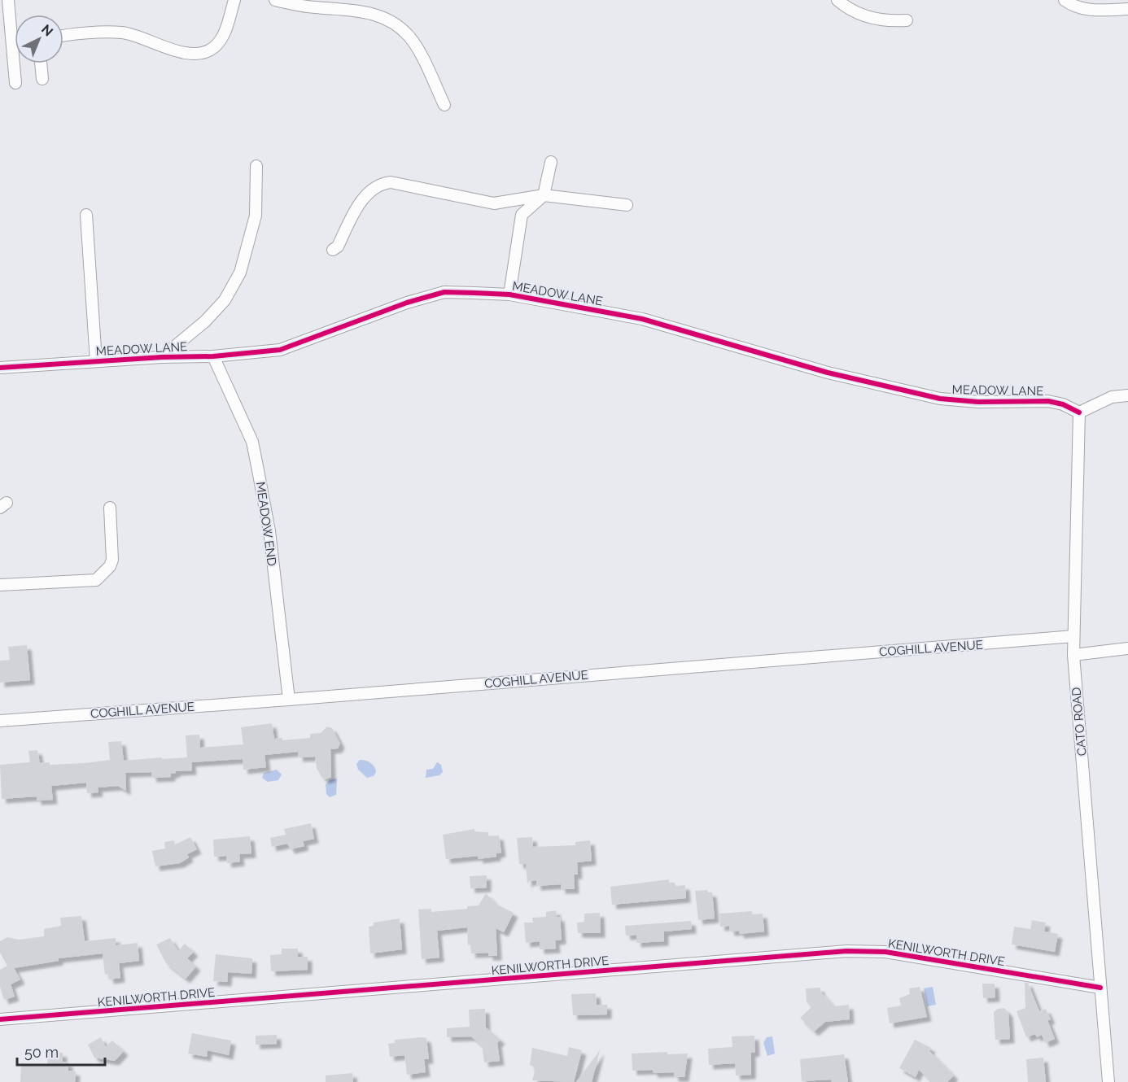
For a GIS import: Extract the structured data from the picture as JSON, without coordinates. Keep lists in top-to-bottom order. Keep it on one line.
{"streets":{"street":["MEADOW LANE","MEADOW END","COGHILL AVENUE","CATO ROAD","KENILWORTH DRIVE"]},"crossings":[["MEADOW LANE","MEADOW END"],["MEADOW LANE","CATO ROAD"],["MEADOW END","COGHILL AVENUE"],["COGHILL AVENUE","CATO ROAD"],["CATO ROAD","KENILWORTH DRIVE"]],"scale_bar":"50 m","north":"top right"}
